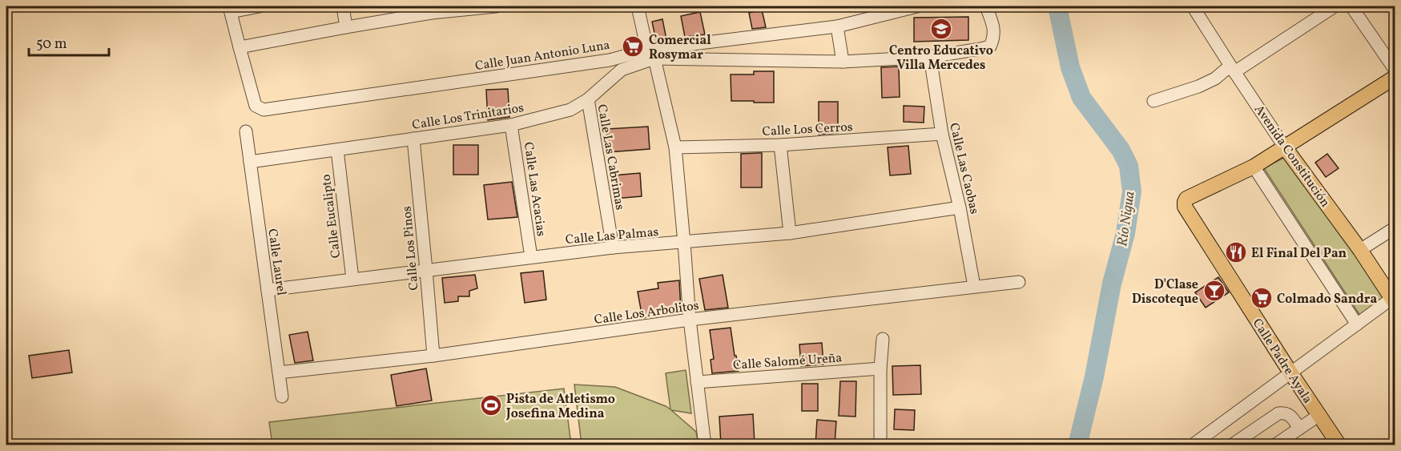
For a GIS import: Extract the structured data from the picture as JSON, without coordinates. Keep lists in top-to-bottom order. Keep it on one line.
{"streets":{"main road":["Avenida Constitución","Calle Padre Ayala"],"street":["Calle Juan Antonio Luna","Calle Los Trinitarios","Calle Los Cerros","Calle Las Cabrimas","Calle Las Caobas","Calle Las Acacias","Calle Eucalipto","Calle Las Palmas","Calle Los Pinos","Calle Laurel","Calle Los Arbolitos","Calle Salomé Ureña"]},"crossings":[["Calle Juan Antonio Luna","Calle Los Trinitarios"],["Calle Los Trinitarios","Calle Las Cabrimas"],["Calle Los Trinitarios","Calle Las Caobas"],["Calle Los Trinitarios","Calle Las Acacias"],["Calle Los Trinitarios","Calle Eucalipto"],["Calle Los Trinitarios","Calle Los Pinos"],["Calle Los Trinitarios","Calle Laurel"],["Calle Los Cerros","Calle Las Caobas"],["Calle Las Cabrimas","Calle Las Palmas"],["Calle Las Caobas","Calle Las Palmas"],["Calle Las Caobas","Calle Los Arbolitos"],["Calle Las Acacias","Calle Las Palmas"],["Calle Eucalipto","Calle Las Palmas"],["Calle Las Palmas","Calle Los Pinos"],["Calle Las Palmas","Calle Laurel"],["Calle Los Pinos","Calle Los Arbolitos"],["Calle Laurel","Calle Los Arbolitos"]],"water":["Río Nigua"],"places":{"school or university":["Centro Educativo Villa Mercedes"],"supermarket":["Comercial Rosymar","Colmado Sandra"],"restaurant":["El Final Del Pan"],"bar":["D'Clase Discoteque"],"sports":["Pista de Atletismo Josefina Medina"]},"scale_bar":"50 m"}
